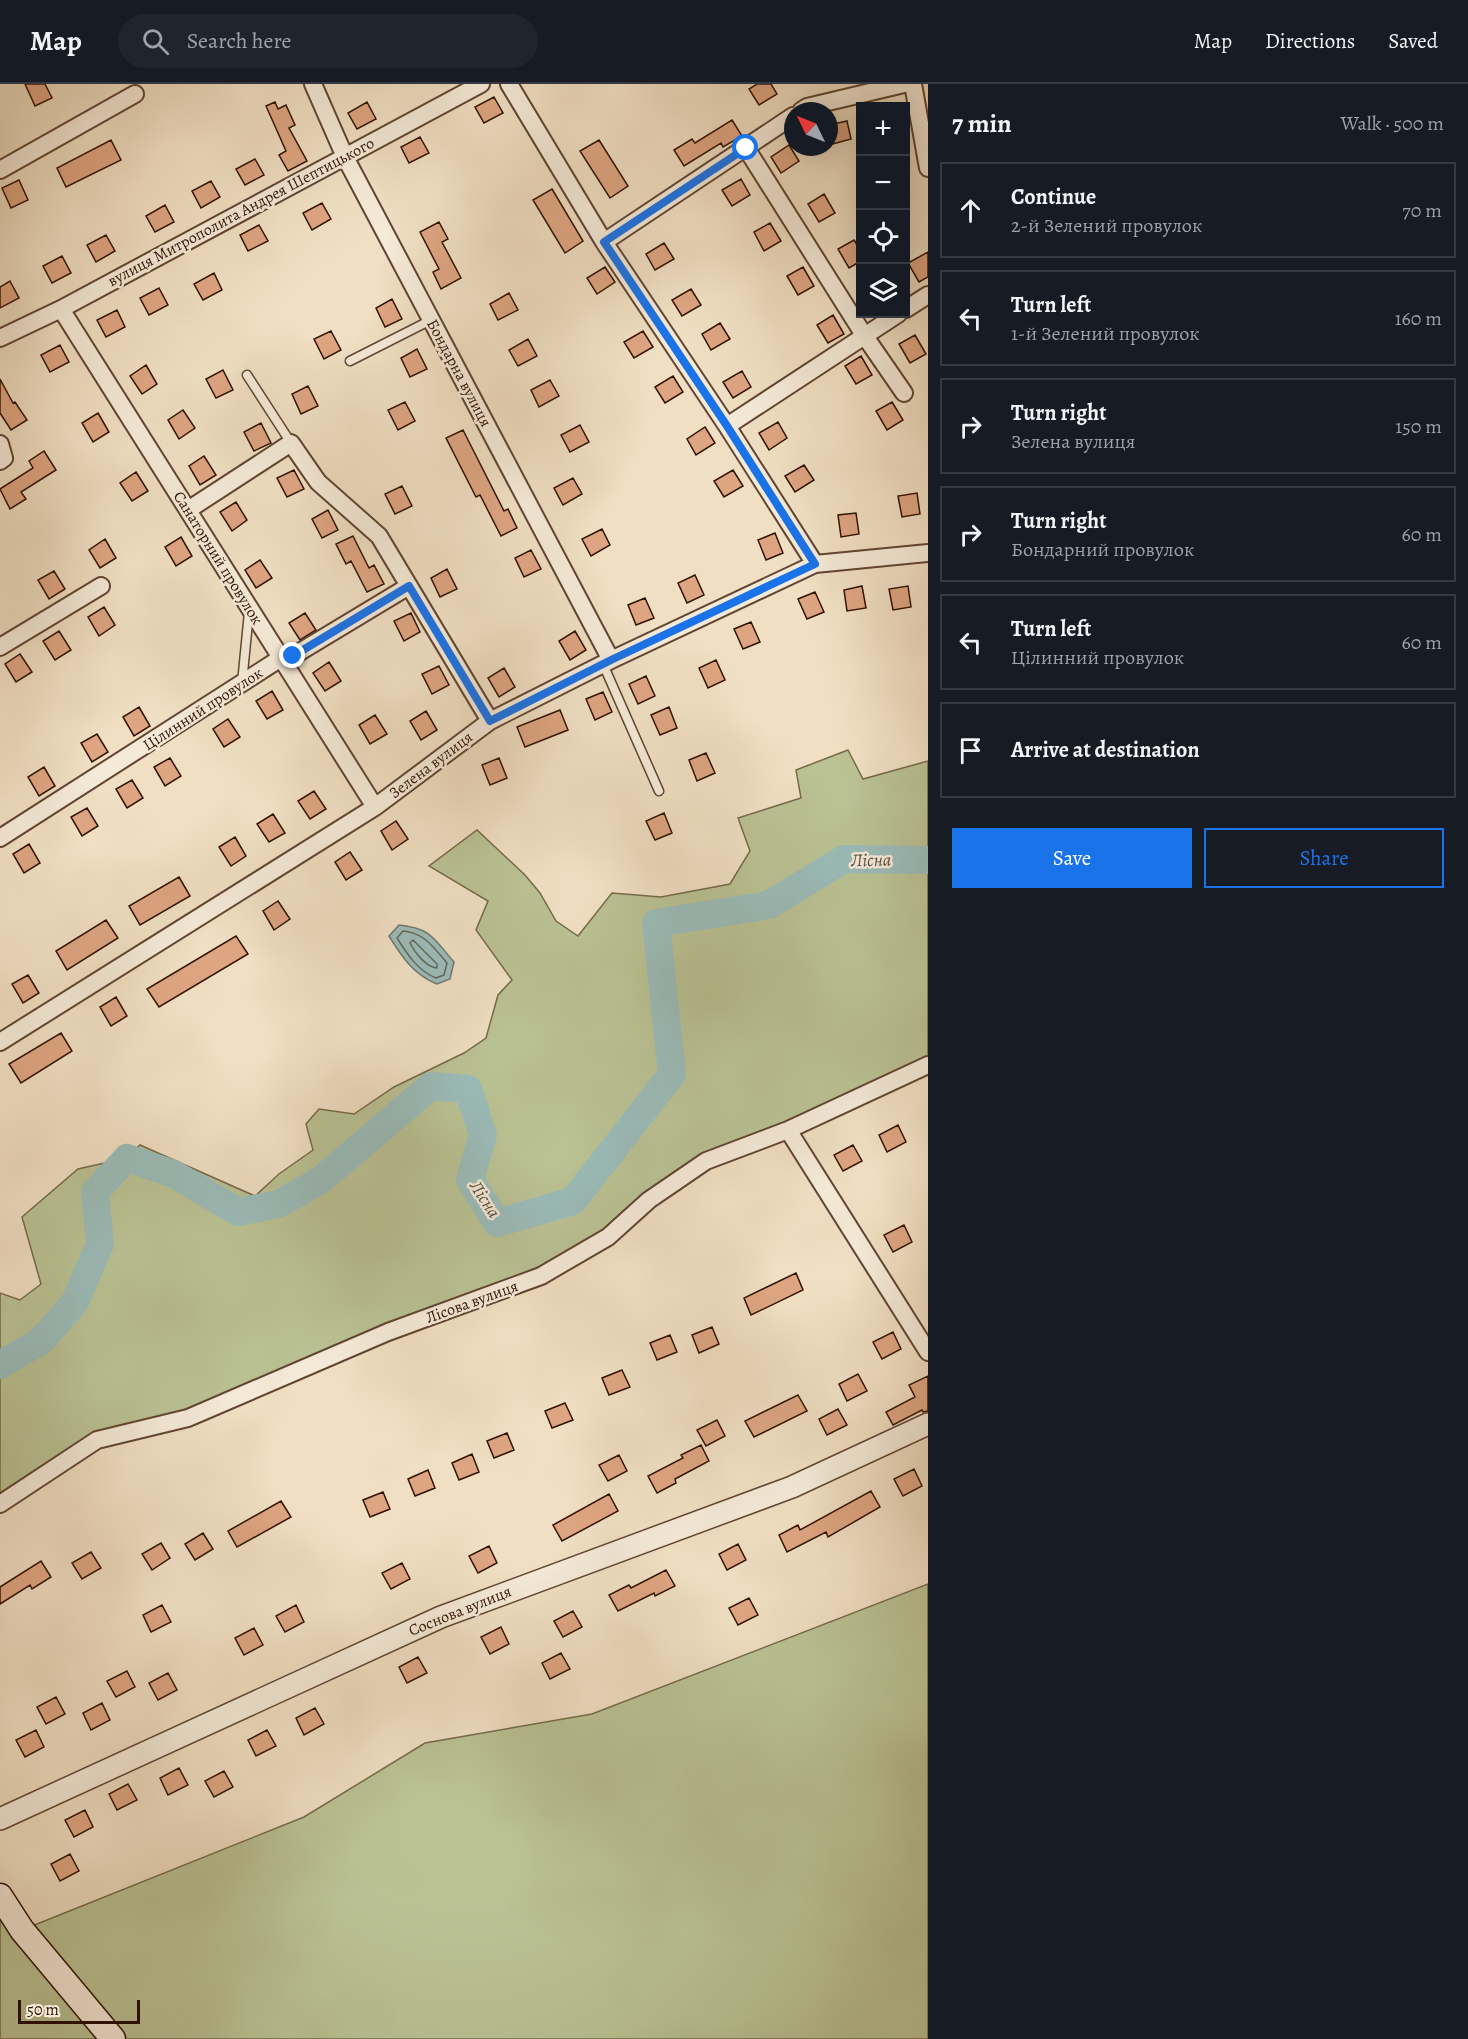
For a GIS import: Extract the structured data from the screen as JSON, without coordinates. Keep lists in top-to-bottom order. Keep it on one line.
{"streets":{"street":["вулиця Митрополита Андрея Шептицького","Бондарна вулиця","Санаторний провулок","Цілинний провулок","Зелена вулиця","Лісова вулиця","Соснова вулиця"]},"crossings":[["вулиця Митрополита Андрея Шептицького","Бондарна вулиця"],["вулиця Митрополита Андрея Шептицького","Санаторний провулок"],["Бондарна вулиця","Зелена вулиця"],["Санаторний провулок","Цілинний провулок"],["Санаторний провулок","Зелена вулиця"]],"water":["Лісна"],"scale_bar":"50 m","north":"top left","page":{"header":"Map","search":"Search here","nav":["Map","Directions","Saved"],"heading":["7 min","Walk · 500 m"],"map_buttons":["+","−"],"list":[["Continue","2-й Зелений провулок","70 m"],["Turn left","1-й Зелений провулок","160 m"],["Turn right","Зелена вулиця","150 m"],["Turn right","Бондарний провулок","60 m"],["Turn left","Цілинний провулок","60 m"],"Arrive at destination"],"buttons":["Save","Share"],"scale":"50 m"}}
